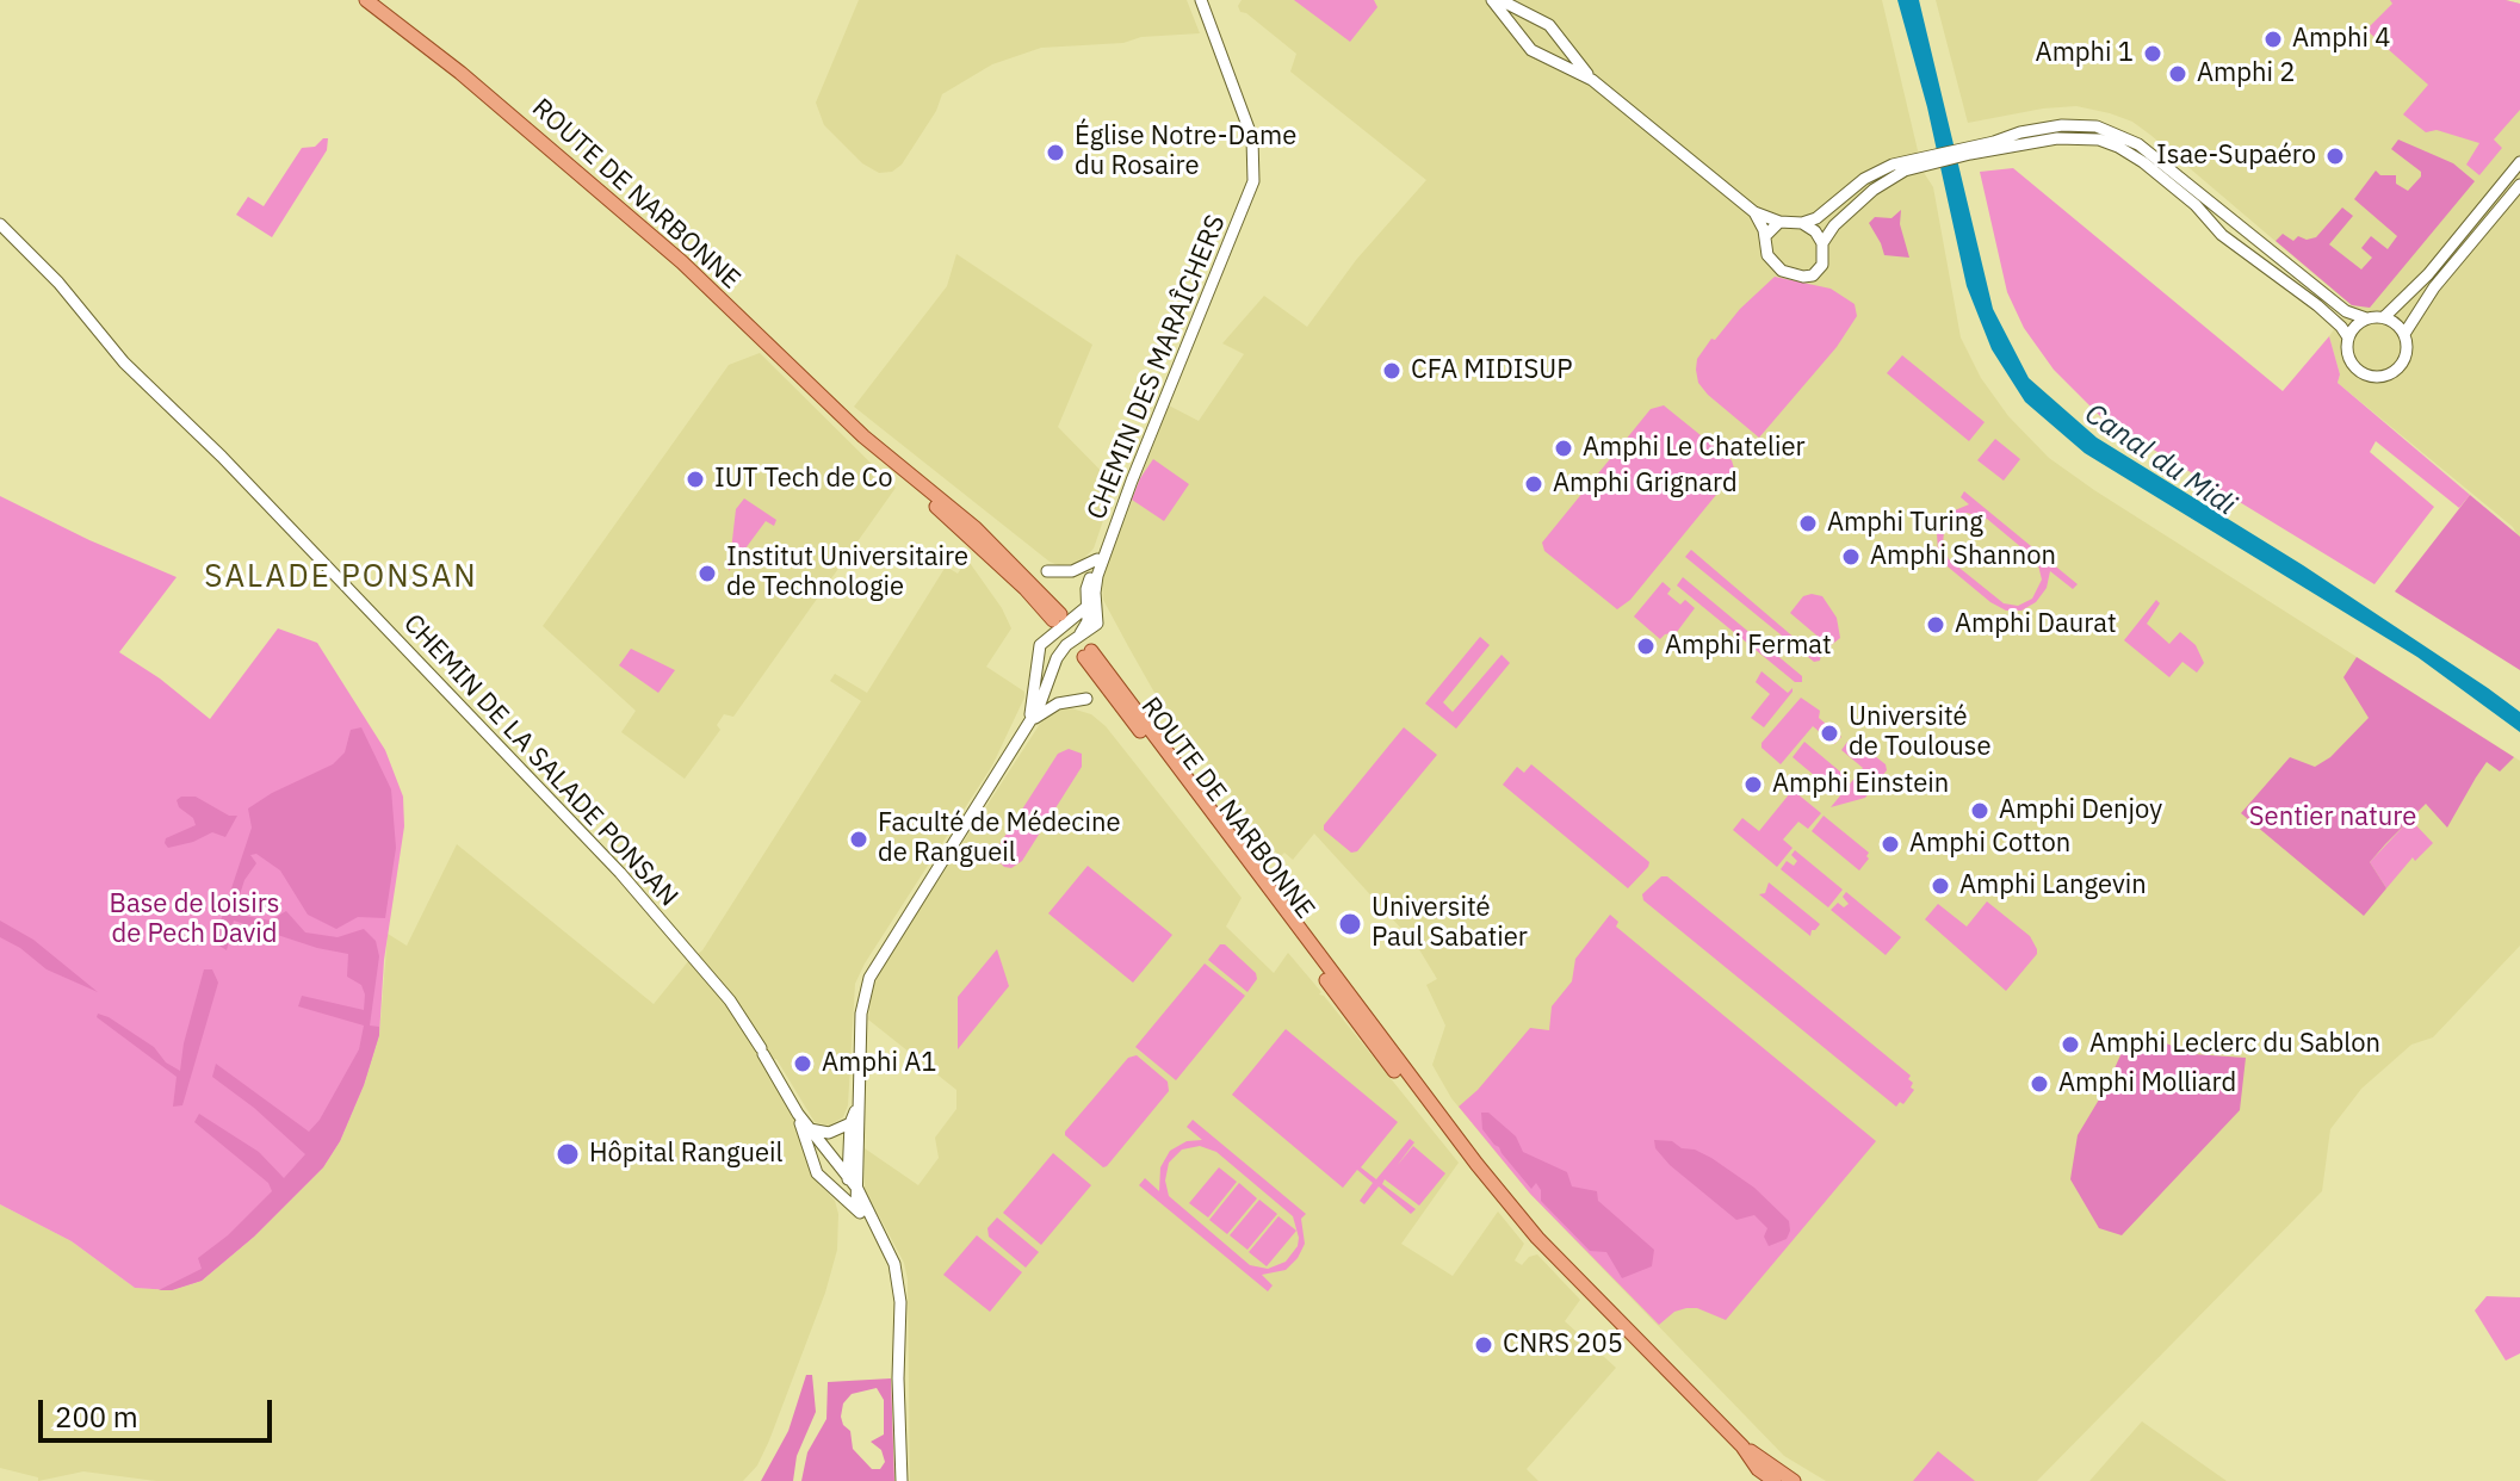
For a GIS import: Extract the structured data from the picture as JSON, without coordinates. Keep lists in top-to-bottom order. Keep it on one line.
{"streets":{"main road":["ROUTE DE NARBONNE"],"street":["CHEMIN DES MARAÎCHERS","CHEMIN DE LA SALADE PONSAN"]},"districts":["SALADE PONSAN"],"water":["Canal du Midi"],"parks":["Sentier nature","Base de loisirs de Pech David"],"places":["Amphi 4","Amphi 1","Amphi 2","Église Notre-Dame du Rosaire","Isae-Supaéro","CFA MIDISUP","Amphi Le Chatelier","IUT Tech de Co","Amphi Grignard","Amphi Turing","Amphi Shannon","Institut Universitaire de Technologie","Amphi Daurat","Amphi Fermat","Université de Toulouse","Amphi Einstein","Amphi Denjoy","Faculté de Médecine de Rangueil","Amphi Cotton","Amphi Langevin","Université Paul Sabatier","Amphi Leclerc du Sablon","Amphi A1","Amphi Molliard","Hôpital Rangueil","CNRS 205"],"scale_bar":"200 m"}
